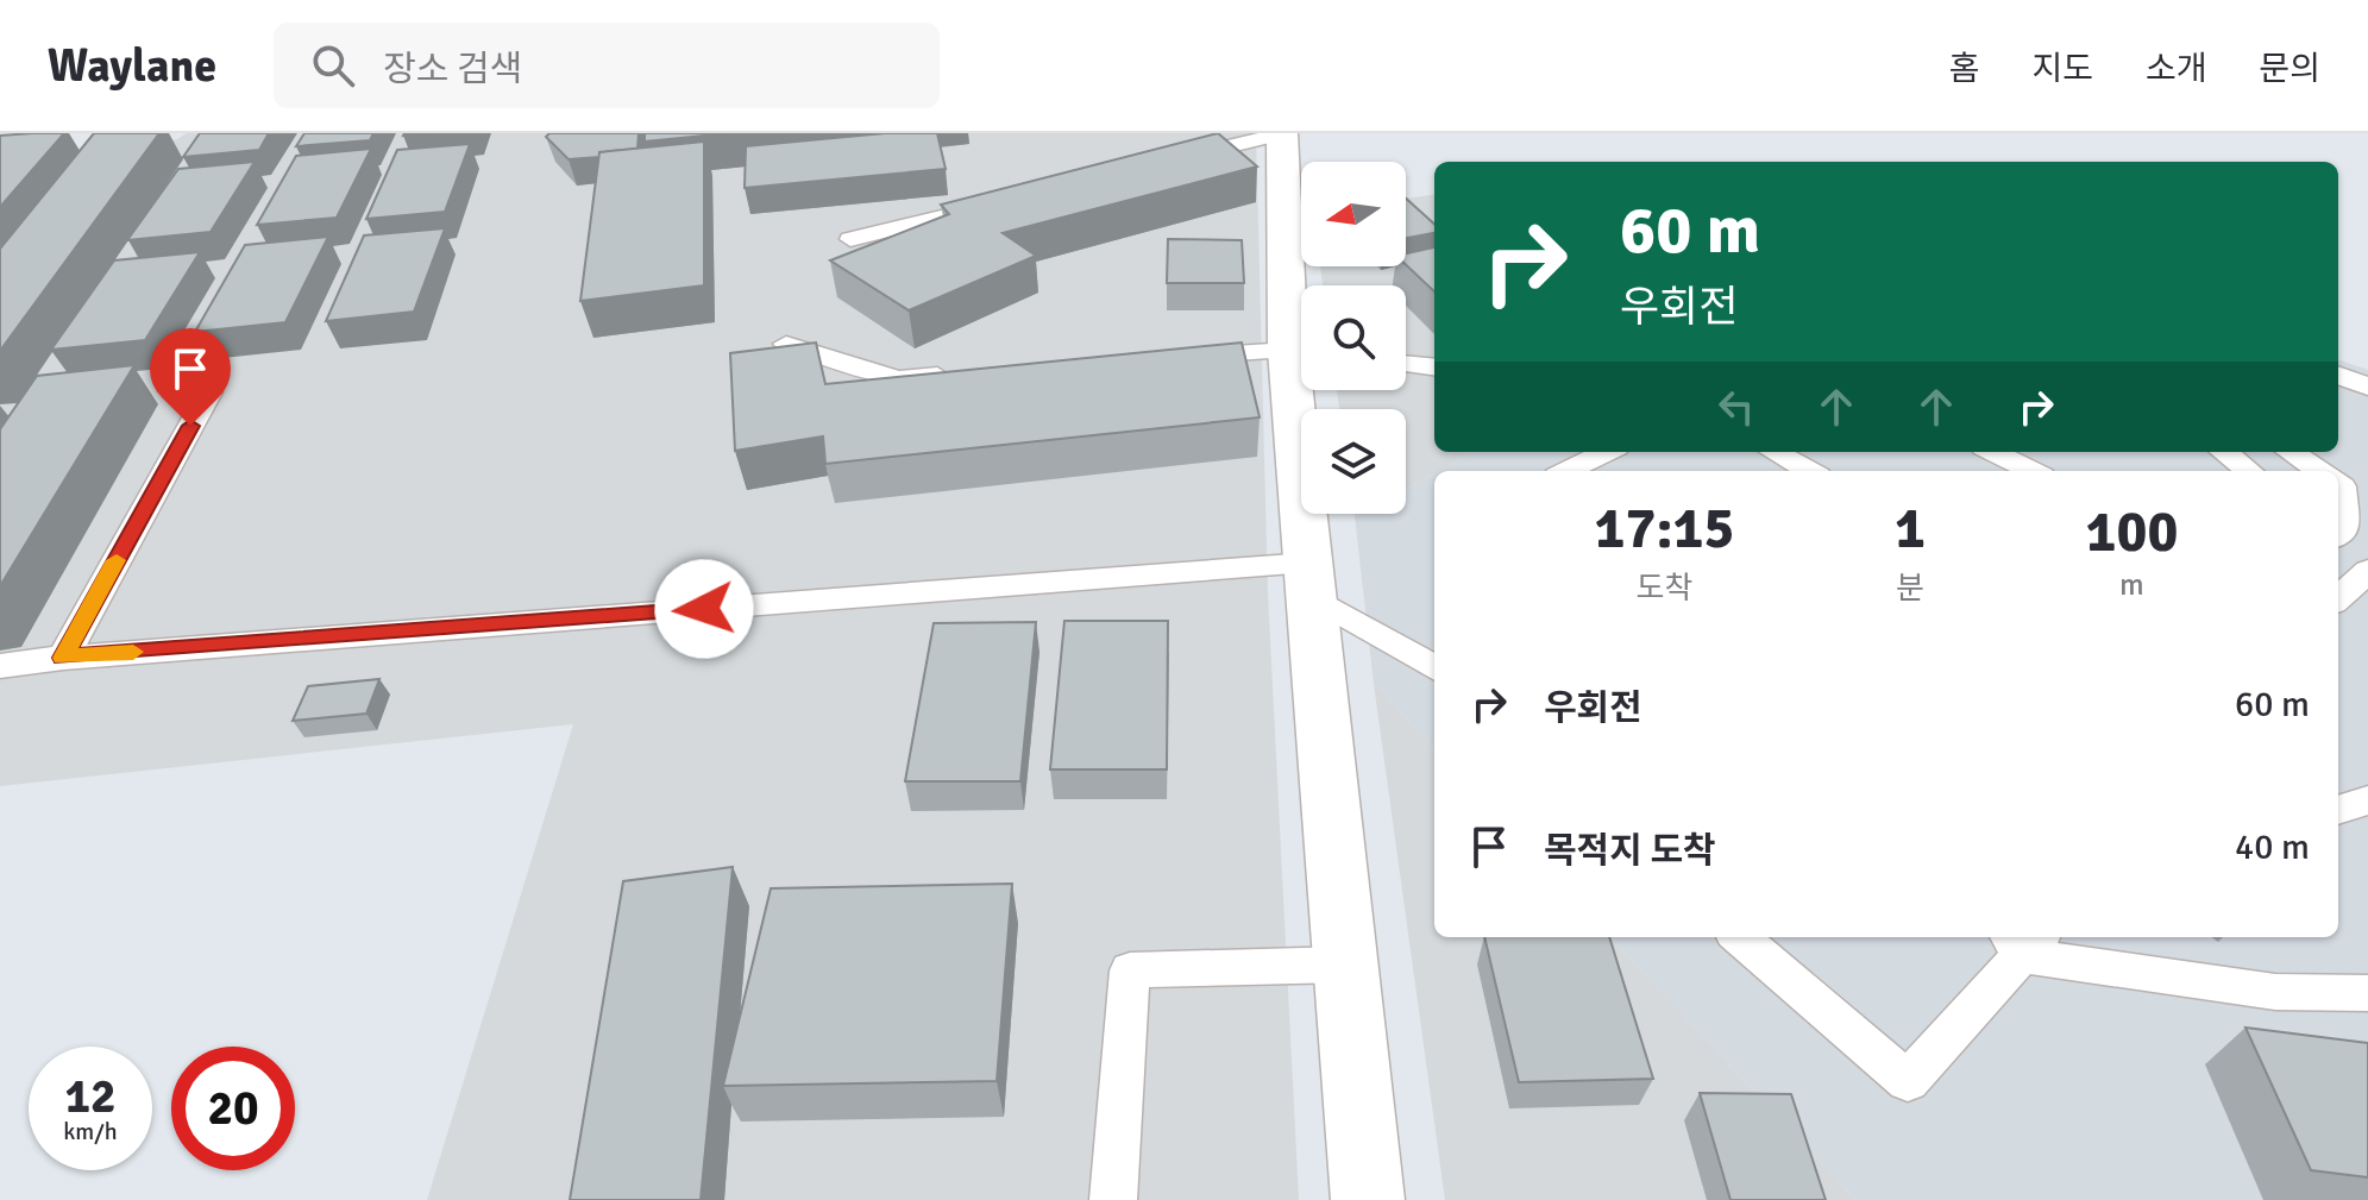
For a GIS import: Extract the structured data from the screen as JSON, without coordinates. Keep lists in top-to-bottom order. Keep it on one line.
{"north":"left","page":{"header":"Waylane","search":"장소 검색","nav":["홈","지도","소개","문의"],"turn":["60 m","우회전"],"eta":["17:15","도착","1","분","100","m"],"list":[{"name":"우회전","value":"60 m"},{"name":"목적지 도착","value":"40 m"}],"speed":"12 km/h","limit":"20"}}
